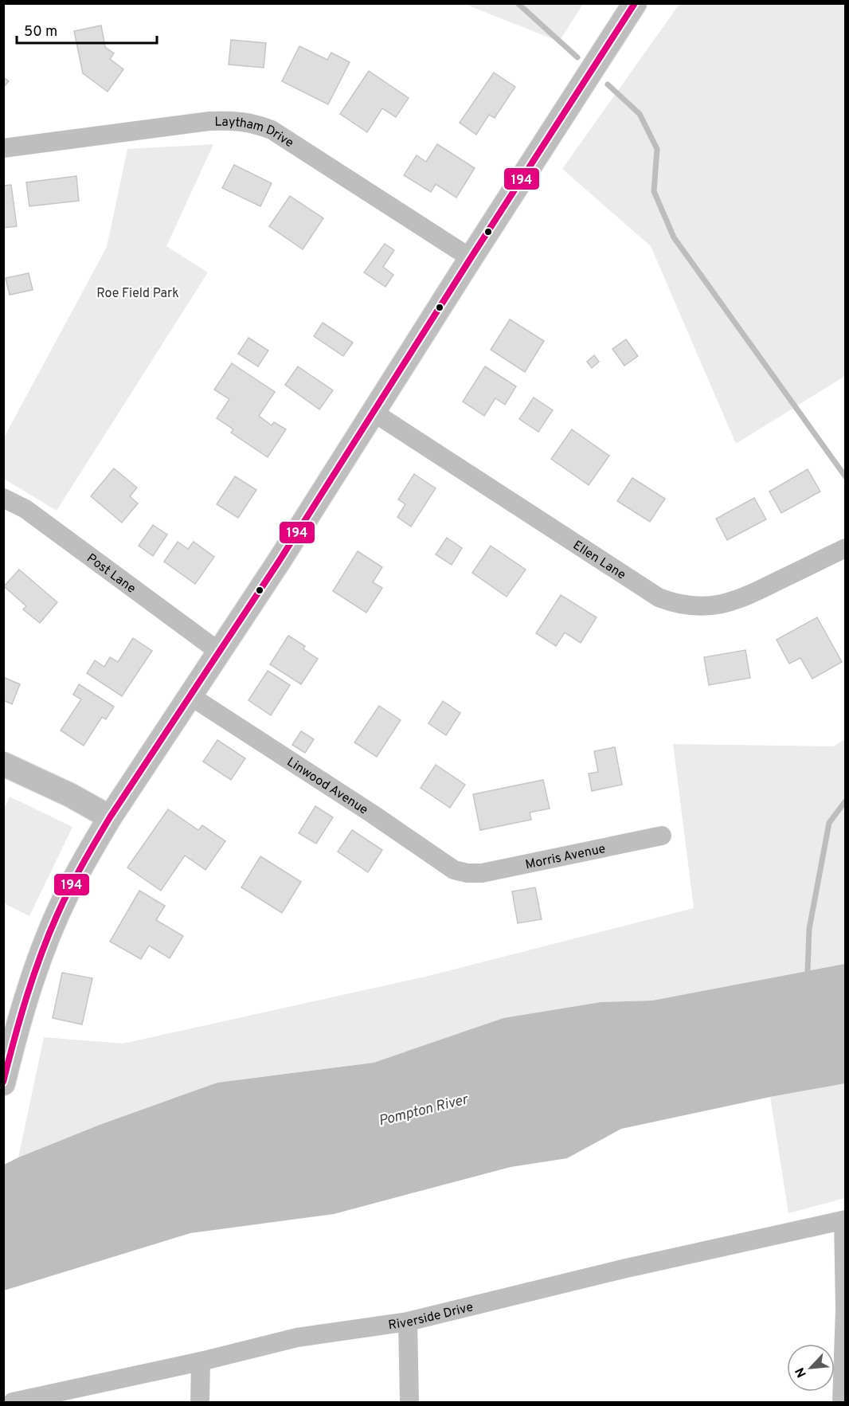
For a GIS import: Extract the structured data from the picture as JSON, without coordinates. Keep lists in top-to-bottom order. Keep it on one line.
{"streets":{"street":["Laytham Drive","Ellen Lane","Post Lane","Linwood Avenue","Morris Avenue","Riverside Drive"]},"crossings":[["Linwood Avenue","Morris Avenue"]],"water":["Pompton River"],"parks":["Roe Field Park"],"lines":["transit line 194"],"scale_bar":"50 m","north":"bottom left"}
